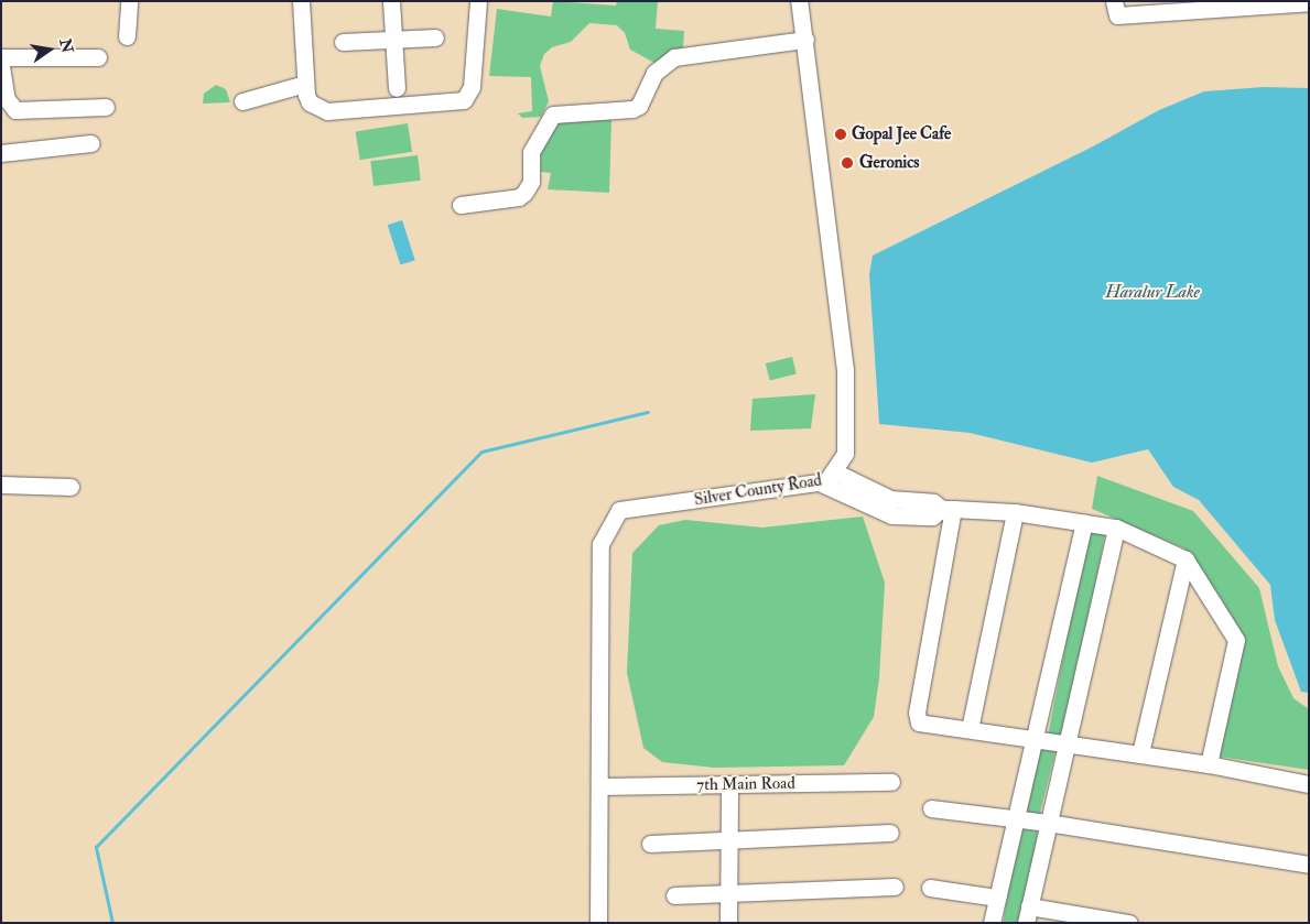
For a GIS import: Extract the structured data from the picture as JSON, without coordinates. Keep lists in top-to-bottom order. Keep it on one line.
{"streets":{"street":["Silver County Road","7th Main Road"]},"crossings":[["Silver County Road","7th Main Road"]],"water":["Haralur Lake"],"places":["Gopal Jee Cafe","Geronics"],"north":"right"}
